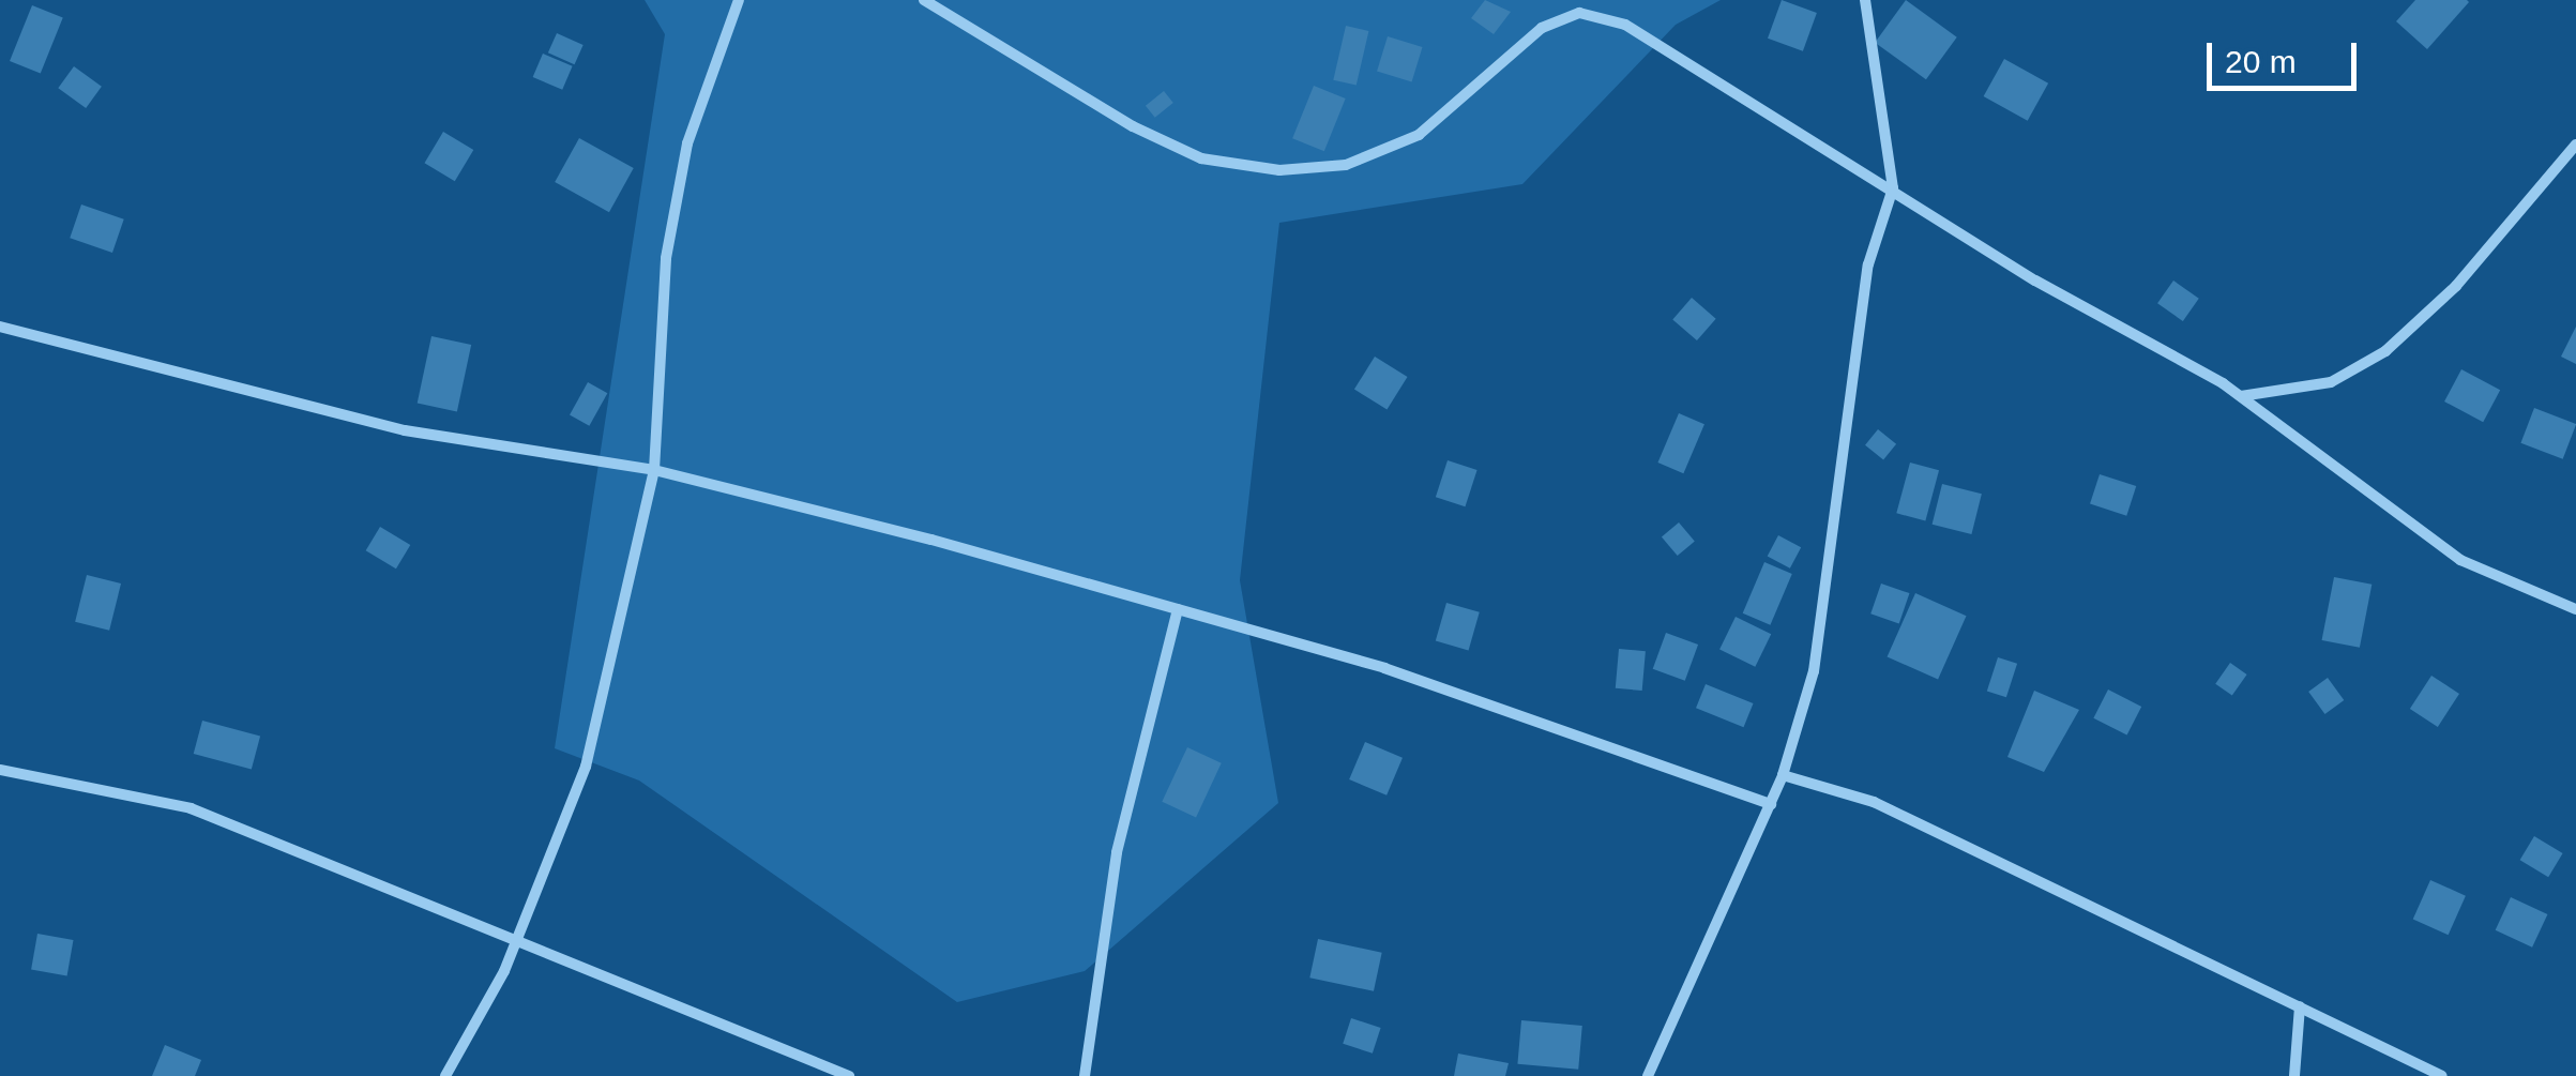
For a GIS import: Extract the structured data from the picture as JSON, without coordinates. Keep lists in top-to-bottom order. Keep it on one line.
{"scale_bar":"20 m"}
